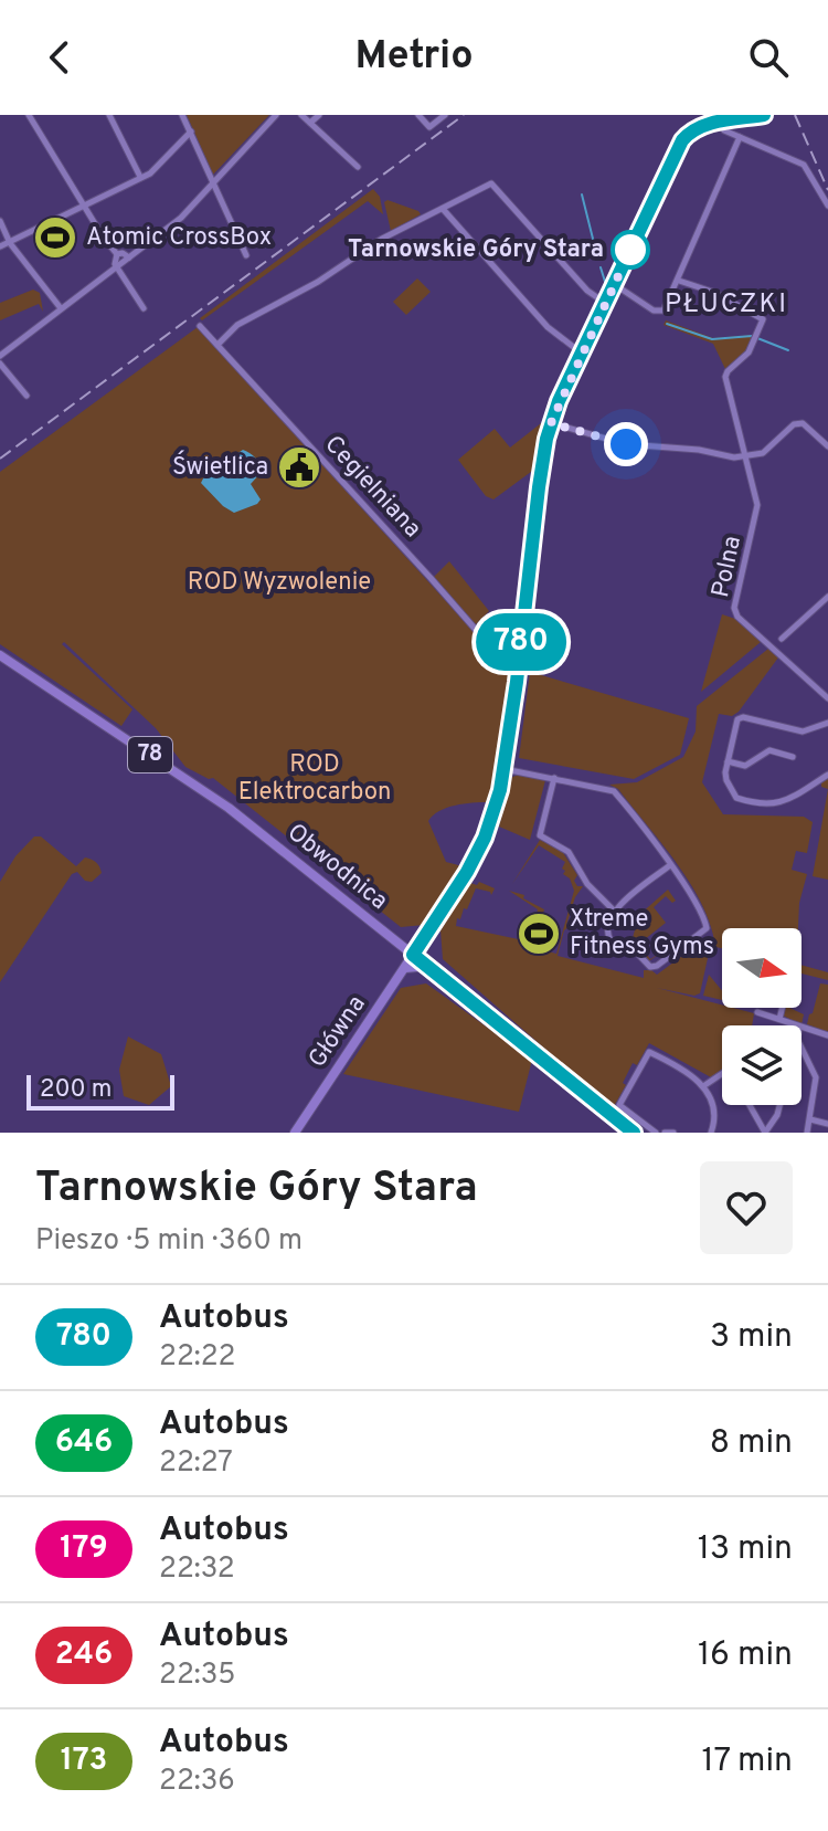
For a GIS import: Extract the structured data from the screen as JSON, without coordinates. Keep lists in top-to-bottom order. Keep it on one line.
{"streets":{"main road":["78","Obwodnica","Główna"],"street":["Cegielniana","Polna"]},"crossings":[["Obwodnica","Główna"]],"districts":["PŁUCZKI"],"parks":["ROD Wyzwolenie","ROD Elektrocarbon"],"places":{"sports":["Atomic CrossBox","Xtreme Fitness Gyms"],"other":["Tarnowskie Góry Stara"],"public building":["Świetlica"]},"lines":["bus line 780"],"scale_bar":"200 m","north":"right","page":{"header":"Metrio","on_map":"780","scale":"200 m","heading":["Tarnowskie Góry Stara","Pieszo · 5 min · 360 m"],"list":[{"mark":"780","name":"Autobus","note":"22:22","value":"3 min"},{"mark":"646","name":"Autobus","note":"22:27","value":"8 min"},{"mark":"179","name":"Autobus","note":"22:32","value":"13 min"},{"mark":"246","name":"Autobus","note":"22:35","value":"16 min"},{"mark":"173","name":"Autobus","note":"22:36","value":"17 min"}]}}
